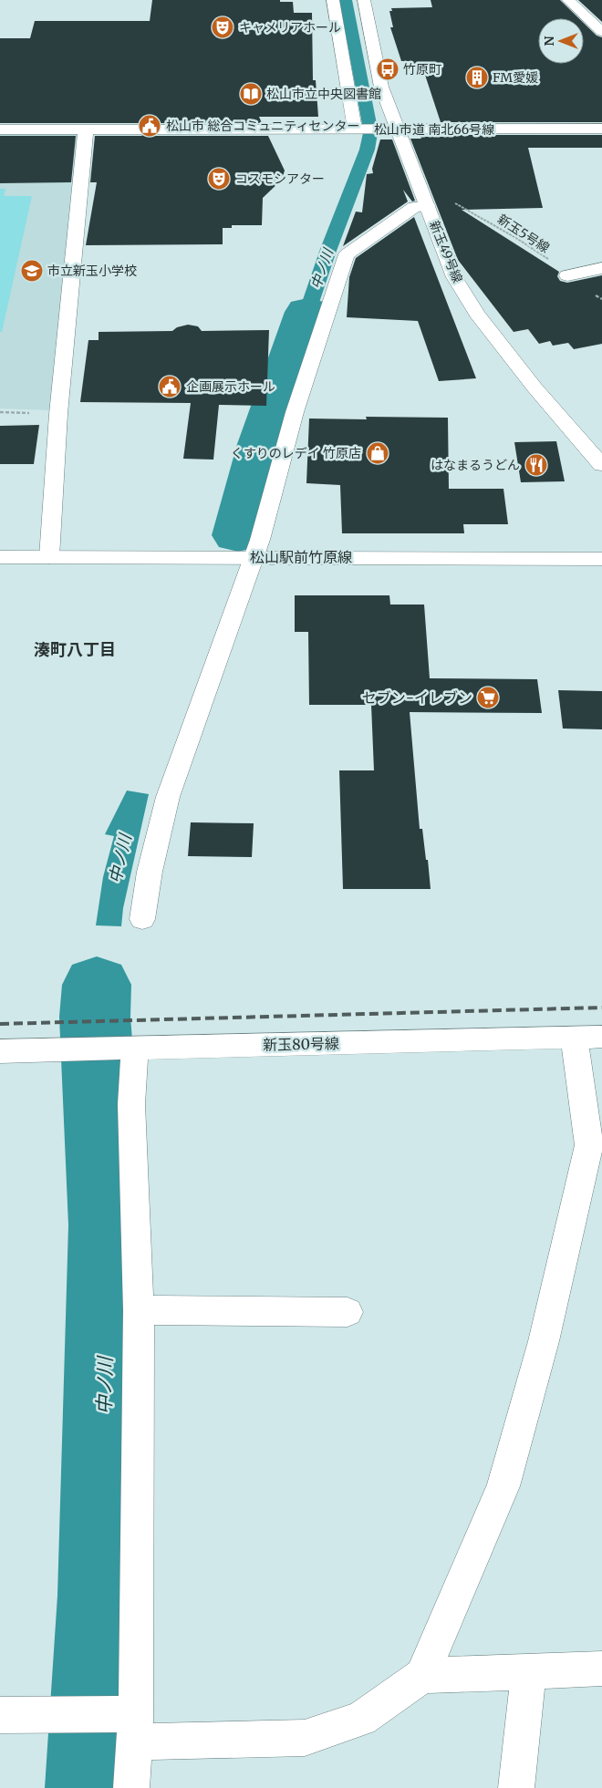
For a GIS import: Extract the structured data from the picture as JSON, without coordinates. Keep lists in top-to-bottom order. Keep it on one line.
{"streets":{"street":["松山市道 南北66号線","新玉49号線","松山駅前竹原線","新玉80号線"],"path":["新玉5号線"]},"crossings":[["松山市道 南北66号線","新玉49号線"],["新玉5号線","新玉49号線"]],"districts":["湊町八丁目"],"water":["中ノ川"],"places":{"theatre":["キャメリアホール","コスモシアター"],"bus stop":["竹原町"],"building":["FM愛媛"],"library":["松山市立中央図書館"],"public building":["松山市 総合コミュニティセンター","企画展示ホール"],"school or university":["市立新玉小学校"],"shop":["くすりのレデイ 竹原店"],"restaurant":["はなまるうどん"],"supermarket":["セブン-イレブン"]},"north":"left"}
